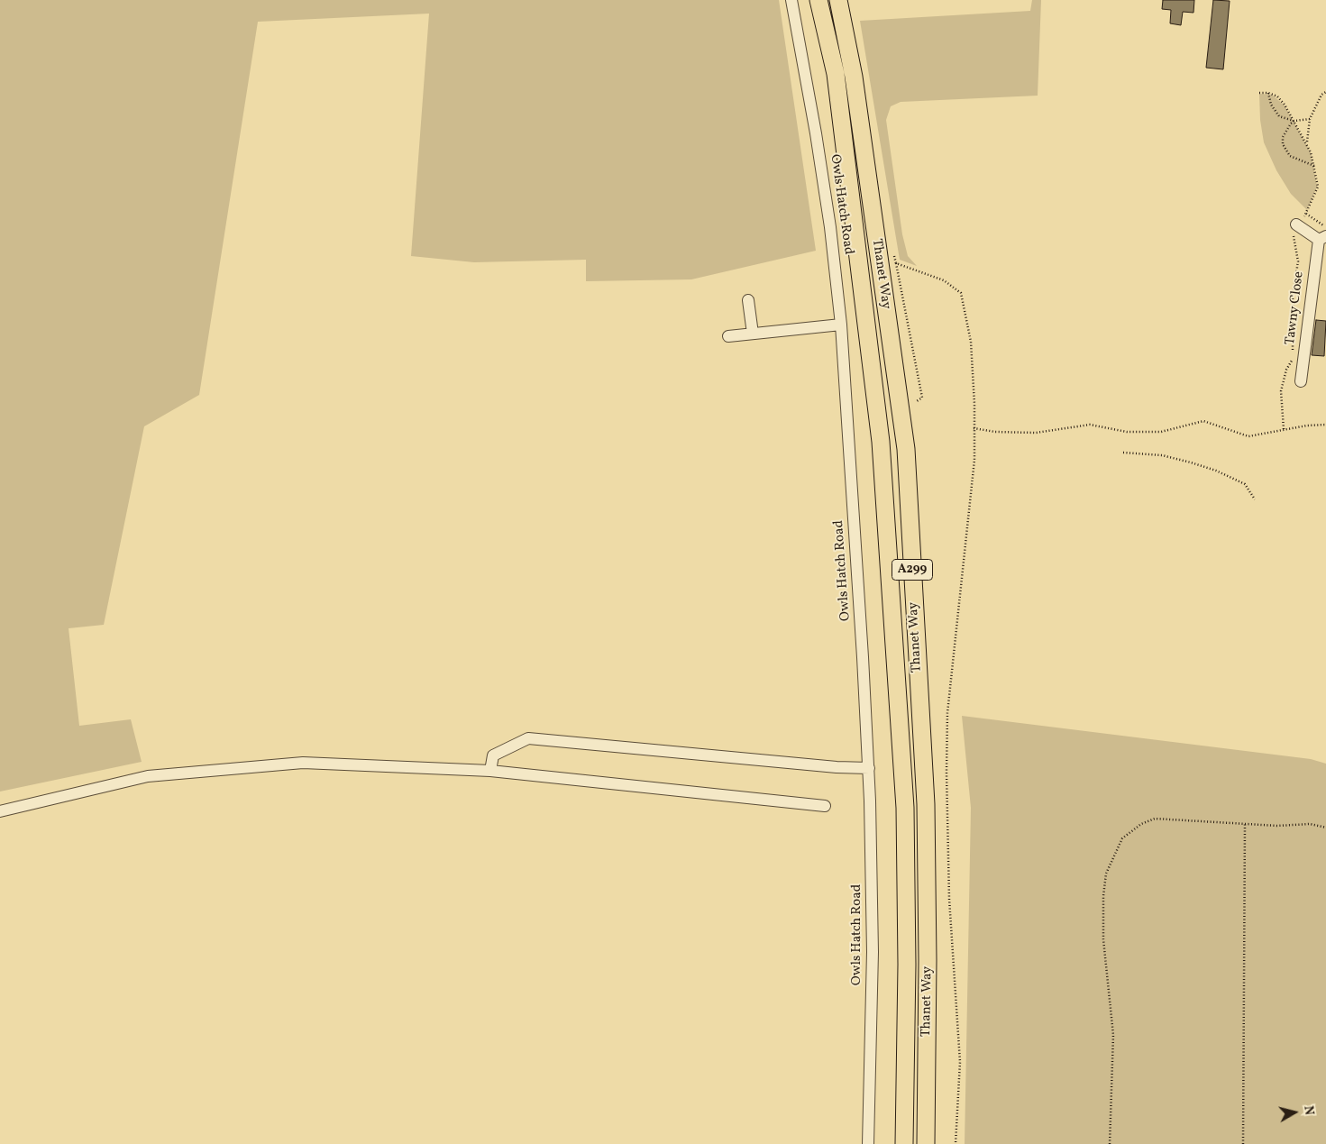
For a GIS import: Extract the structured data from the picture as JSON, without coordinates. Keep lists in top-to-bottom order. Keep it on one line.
{"streets":{"highway":["Thanet Way","A299"],"street":["Owls Hatch Road","Tawny Close"]},"north":"right"}
